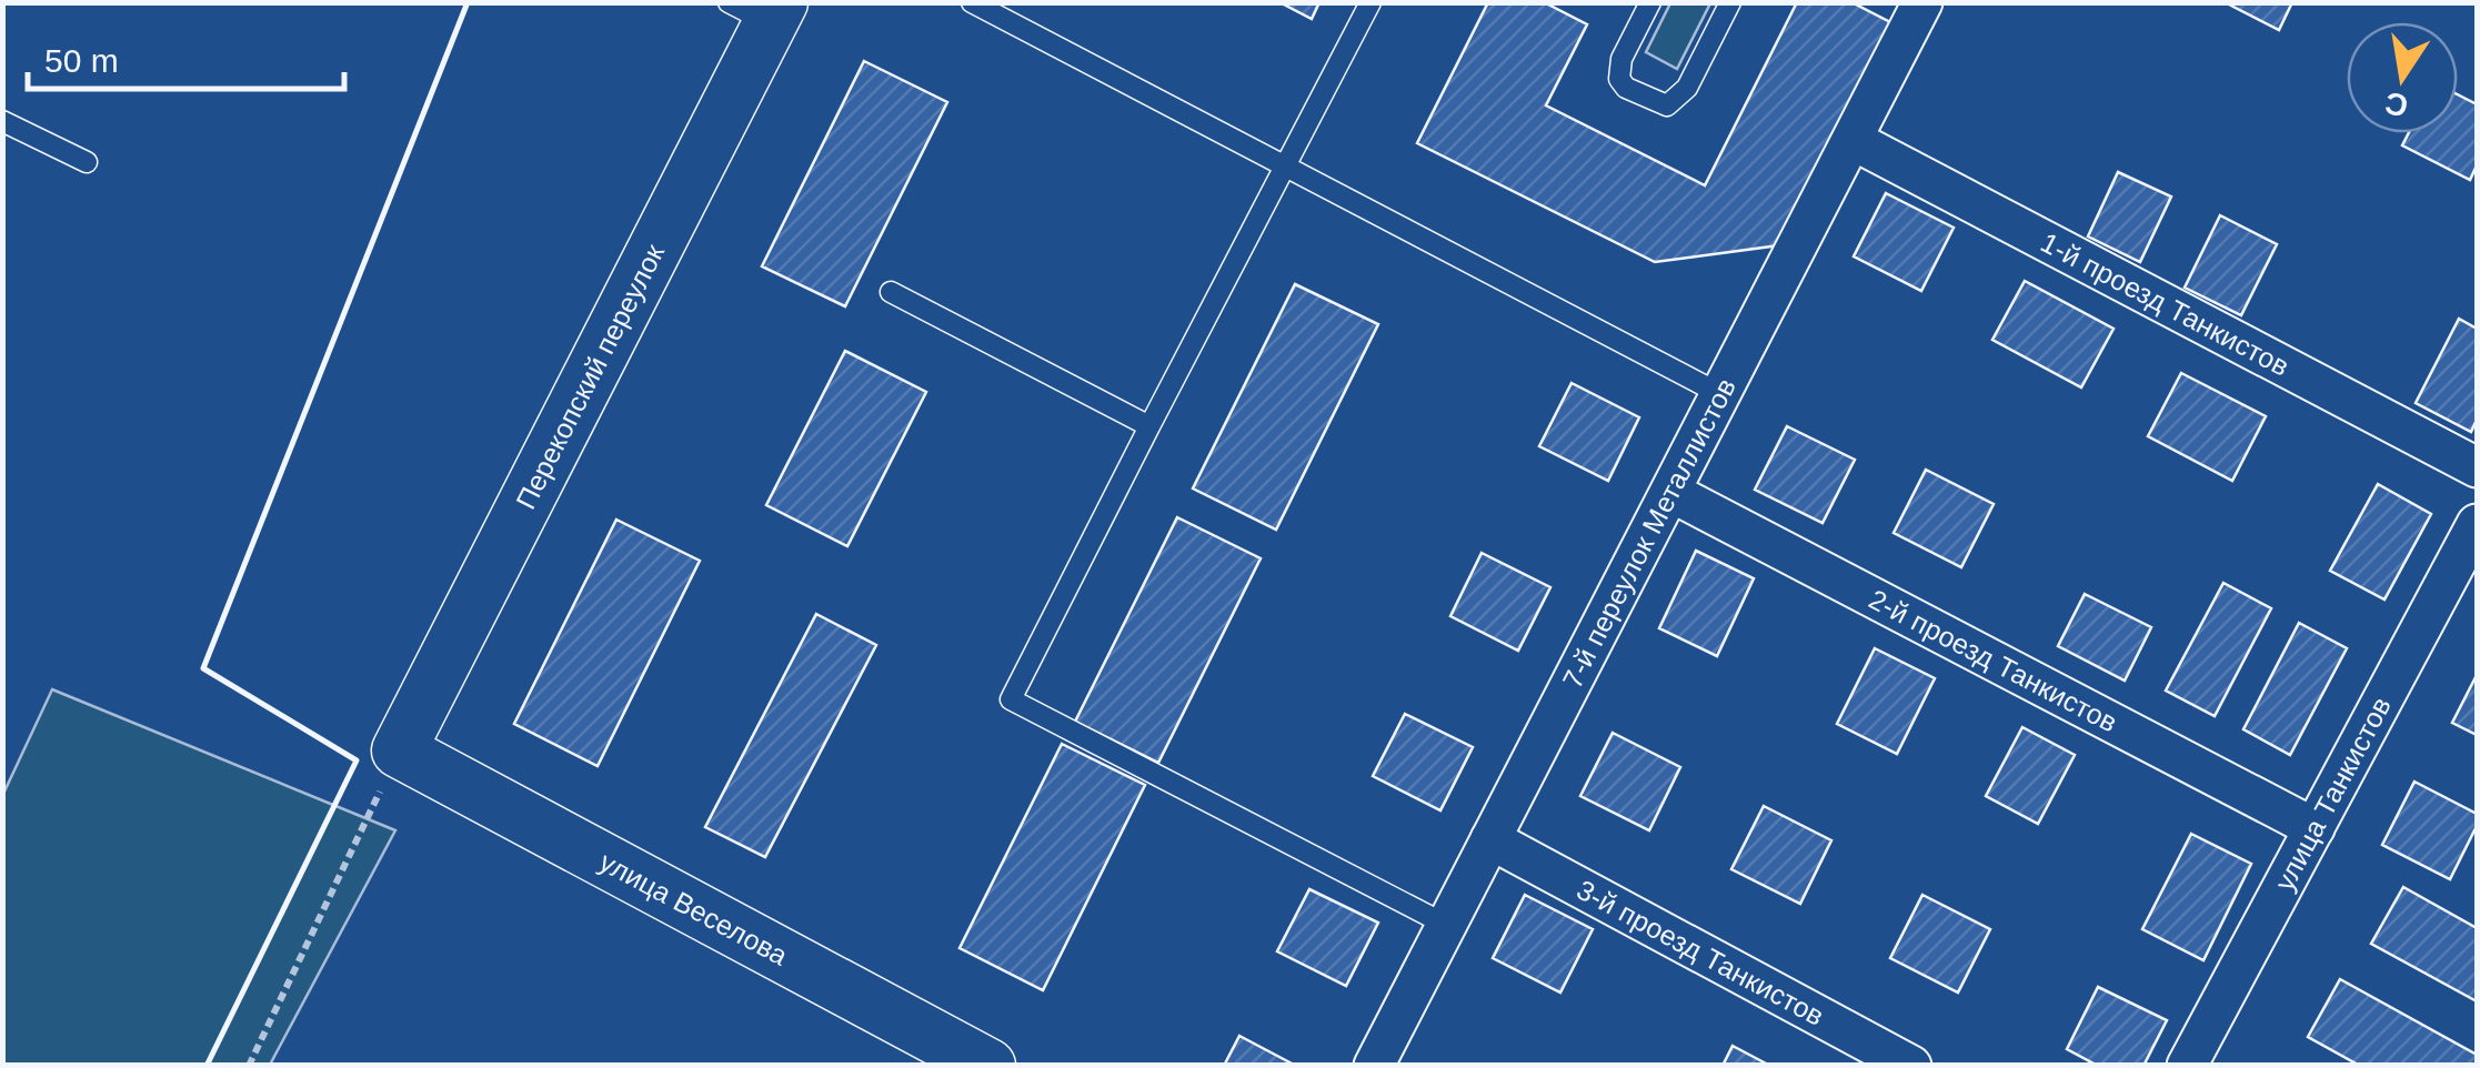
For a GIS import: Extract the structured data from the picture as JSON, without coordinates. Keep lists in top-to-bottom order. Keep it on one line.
{"streets":{"street":["1-й проезд Танкистов","Перекопский переулок","7-й переулок Металлистов","2-й проезд Танкистов","улица Танкистов","улица Веселова","3-й проезд Танкистов"]},"crossings":[["1-й проезд Танкистов","7-й переулок Металлистов"],["Перекопский переулок","улица Веселова"],["7-й переулок Металлистов","2-й проезд Танкистов"],["7-й переулок Металлистов","3-й проезд Танкистов"],["2-й проезд Танкистов","улица Танкистов"]],"scale_bar":"50 m","north":"bottom"}
